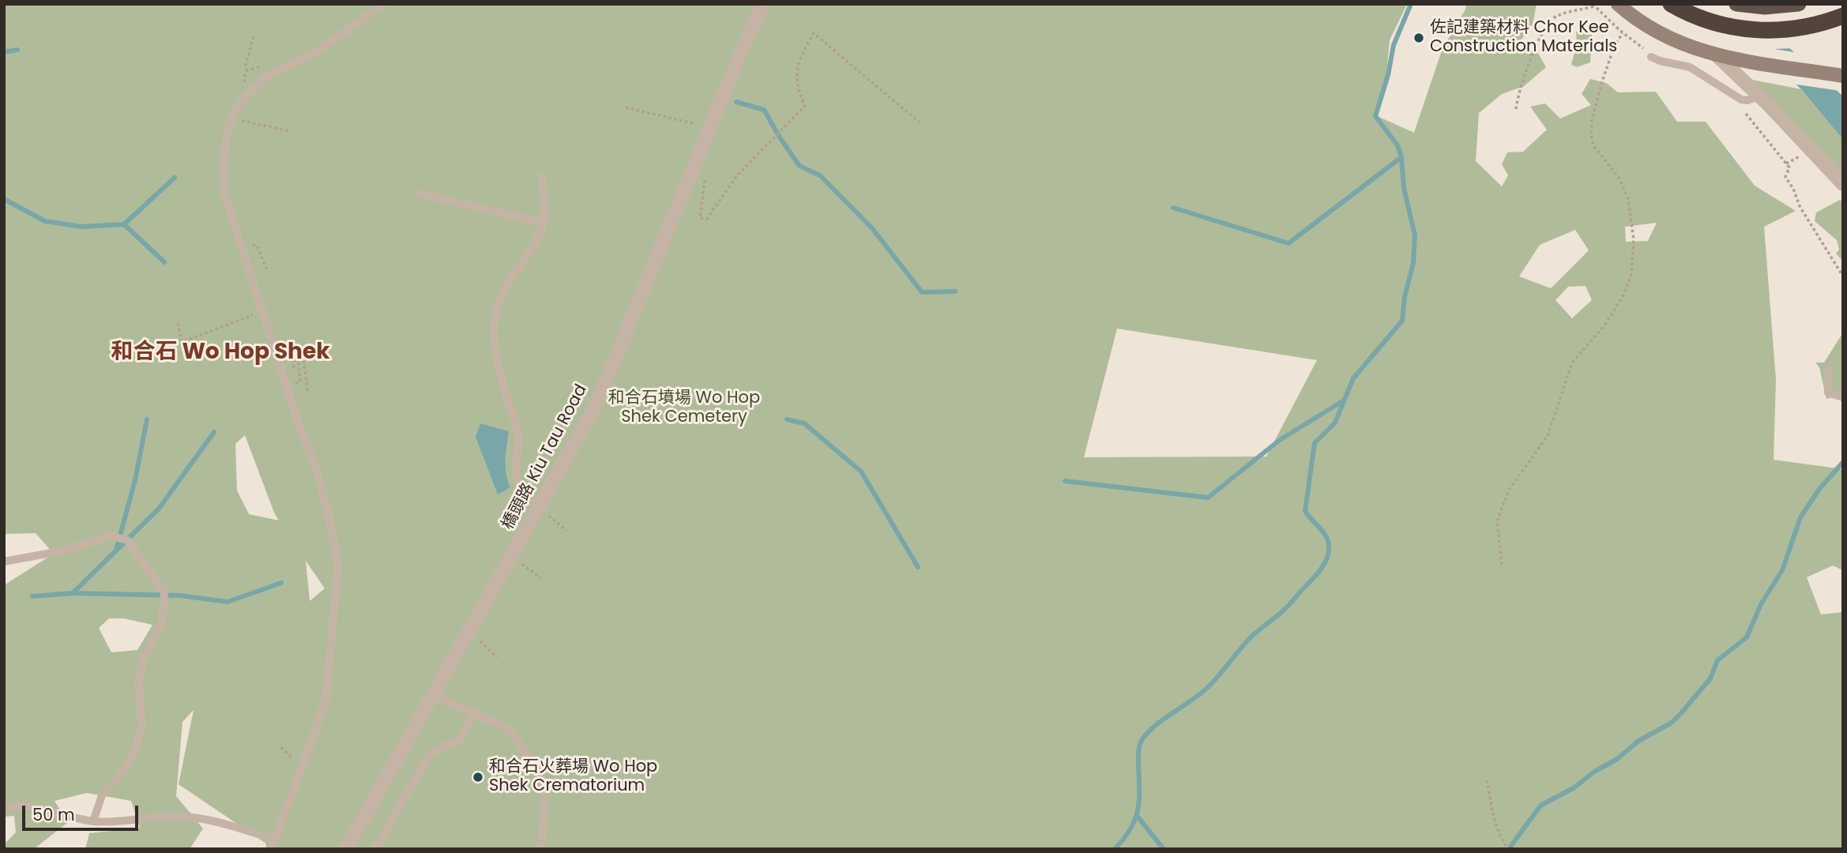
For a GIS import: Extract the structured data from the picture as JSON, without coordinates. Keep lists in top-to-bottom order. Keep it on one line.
{"streets":{"street":["橋頭路 Kiu Tau Road"]},"districts":["和合石 Wo Hop Shek"],"parks":["和合石墳場 Wo Hop Shek Cemetery"],"places":["佐記建築材料 Chor Kee Construction Materials","和合石火葬場 Wo Hop Shek Crematorium"],"scale_bar":"50 m"}
